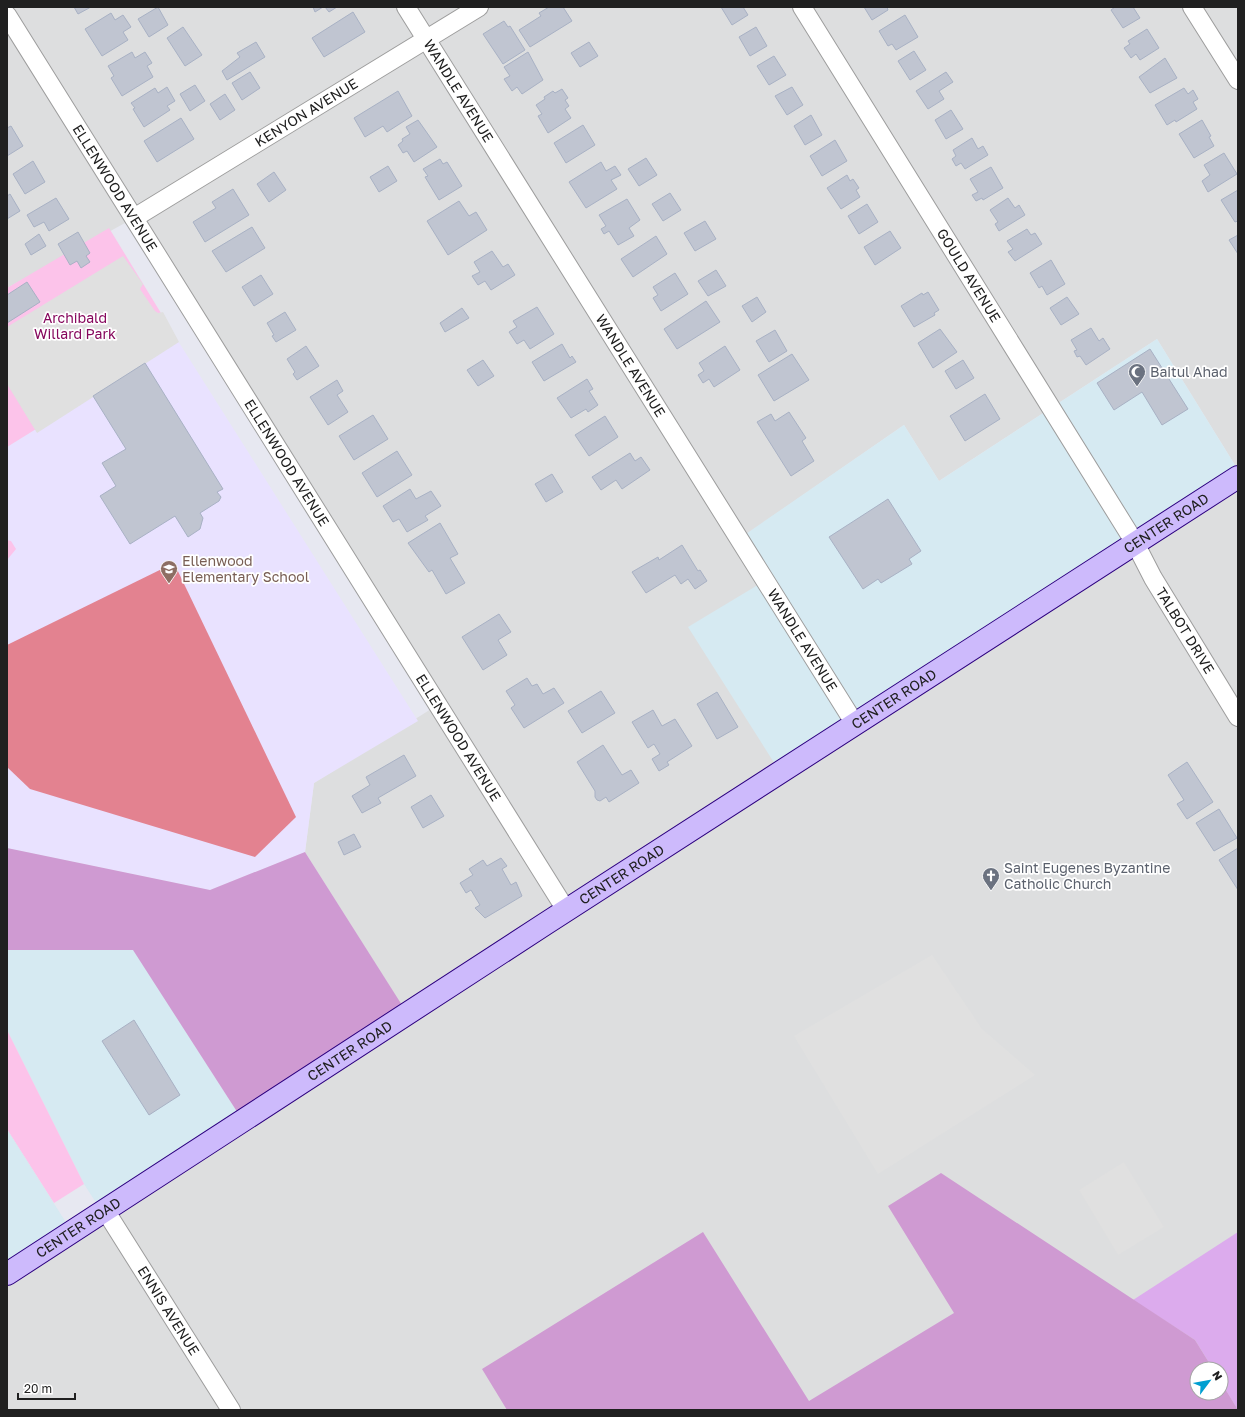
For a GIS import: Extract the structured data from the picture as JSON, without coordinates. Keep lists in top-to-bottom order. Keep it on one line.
{"streets":{"main road":["CENTER ROAD"],"street":["WANDLE AVENUE","KENYON AVENUE","ELLENWOOD AVENUE","GOULD AVENUE","TALBOT DRIVE","ENNIS AVENUE"]},"crossings":[["WANDLE AVENUE","KENYON AVENUE"],["WANDLE AVENUE","CENTER ROAD"],["KENYON AVENUE","ELLENWOOD AVENUE"],["ELLENWOOD AVENUE","CENTER ROAD"],["GOULD AVENUE","CENTER ROAD"],["GOULD AVENUE","TALBOT DRIVE"],["CENTER ROAD","TALBOT DRIVE"],["CENTER ROAD","ENNIS AVENUE"]],"parks":["Archibald Willard Park"],"places":{"mosque":["Baitul Ahad"],"school or university":["Ellenwood Elementary School"],"church":["Saint Eugenes Byzantine Catholic Church"]},"scale_bar":"20 m","north":"top right"}
